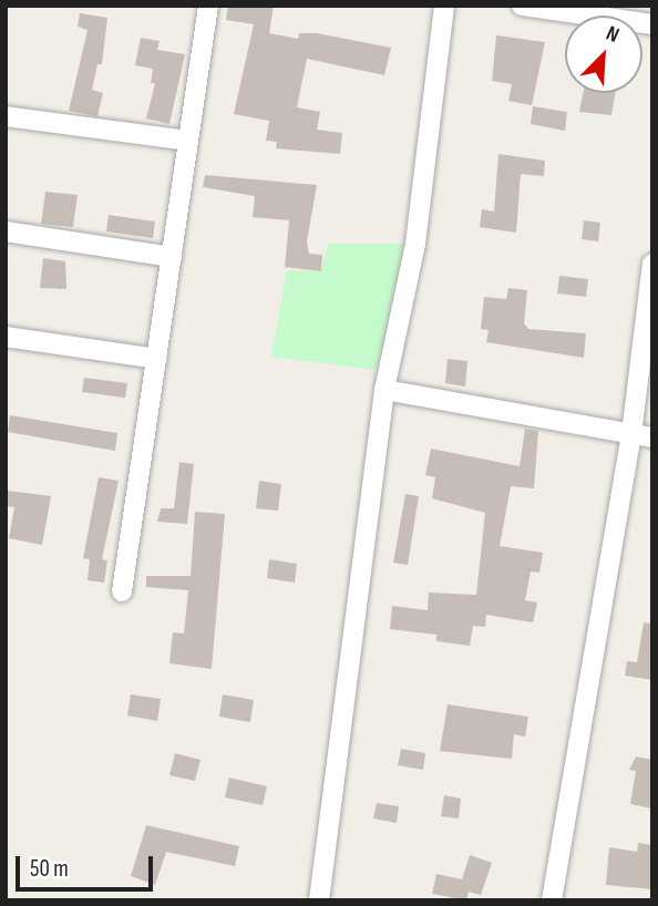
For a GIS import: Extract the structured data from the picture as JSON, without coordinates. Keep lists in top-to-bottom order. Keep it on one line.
{"scale_bar":"50 m","north":"top right"}
